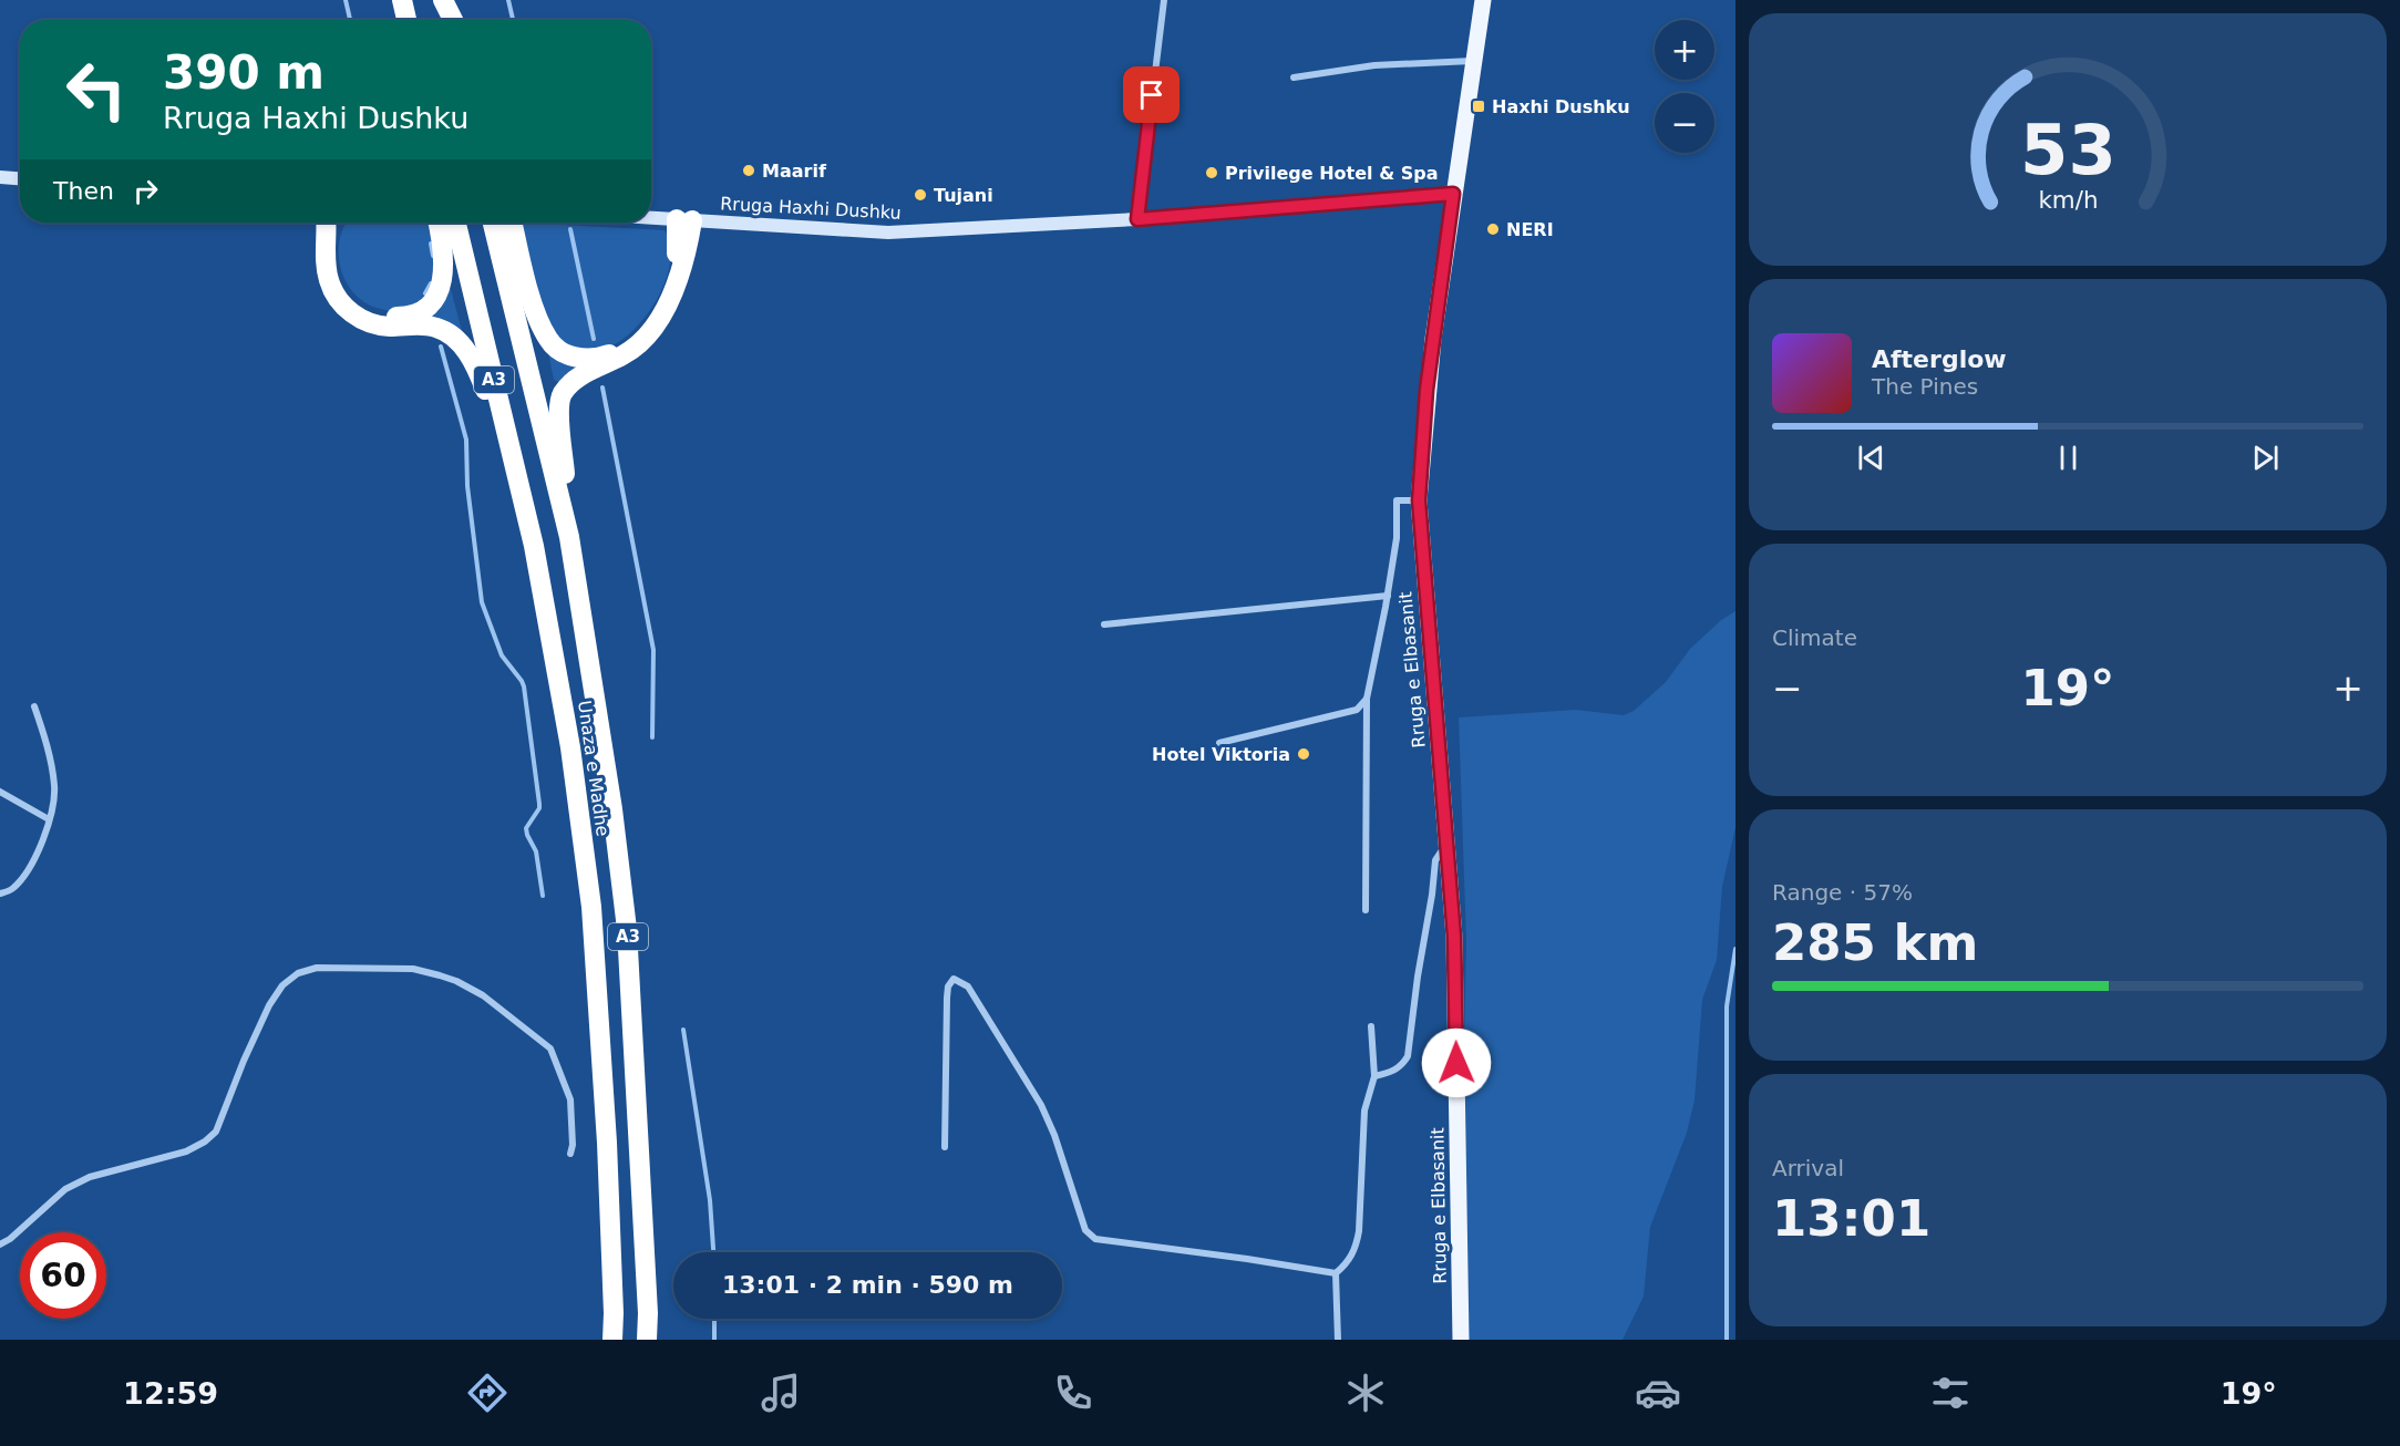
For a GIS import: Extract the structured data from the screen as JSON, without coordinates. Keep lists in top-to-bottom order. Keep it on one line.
{"streets":{"highway":["A3","Unaza e Madhe"],"main road":["Rruga e Elbasanit"],"street":["Rruga Haxhi Dushku"]},"crossings":[["Rruga Haxhi Dushku","Rruga e Elbasanit"]],"places":{"transit":["Haxhi Dushku"],"other":["Maarif","Privilege Hotel & Spa","Tujani","NERI","Hotel Viktoria"]},"page":{"map_buttons":["+","−"],"turn":["390 m","Rruga Haxhi Dushku"],"then":"Then","song":["Afterglow","The Pines"],"tile":["Climate",["Range · 57%","285 km"],["Arrival","13:01"]],"heat":["−","19°","+"],"limit":"60","trip":"13:01 · 2 min · 590 m","tabs":["12:59","19°"],"gauge":["53","km/h"]}}
